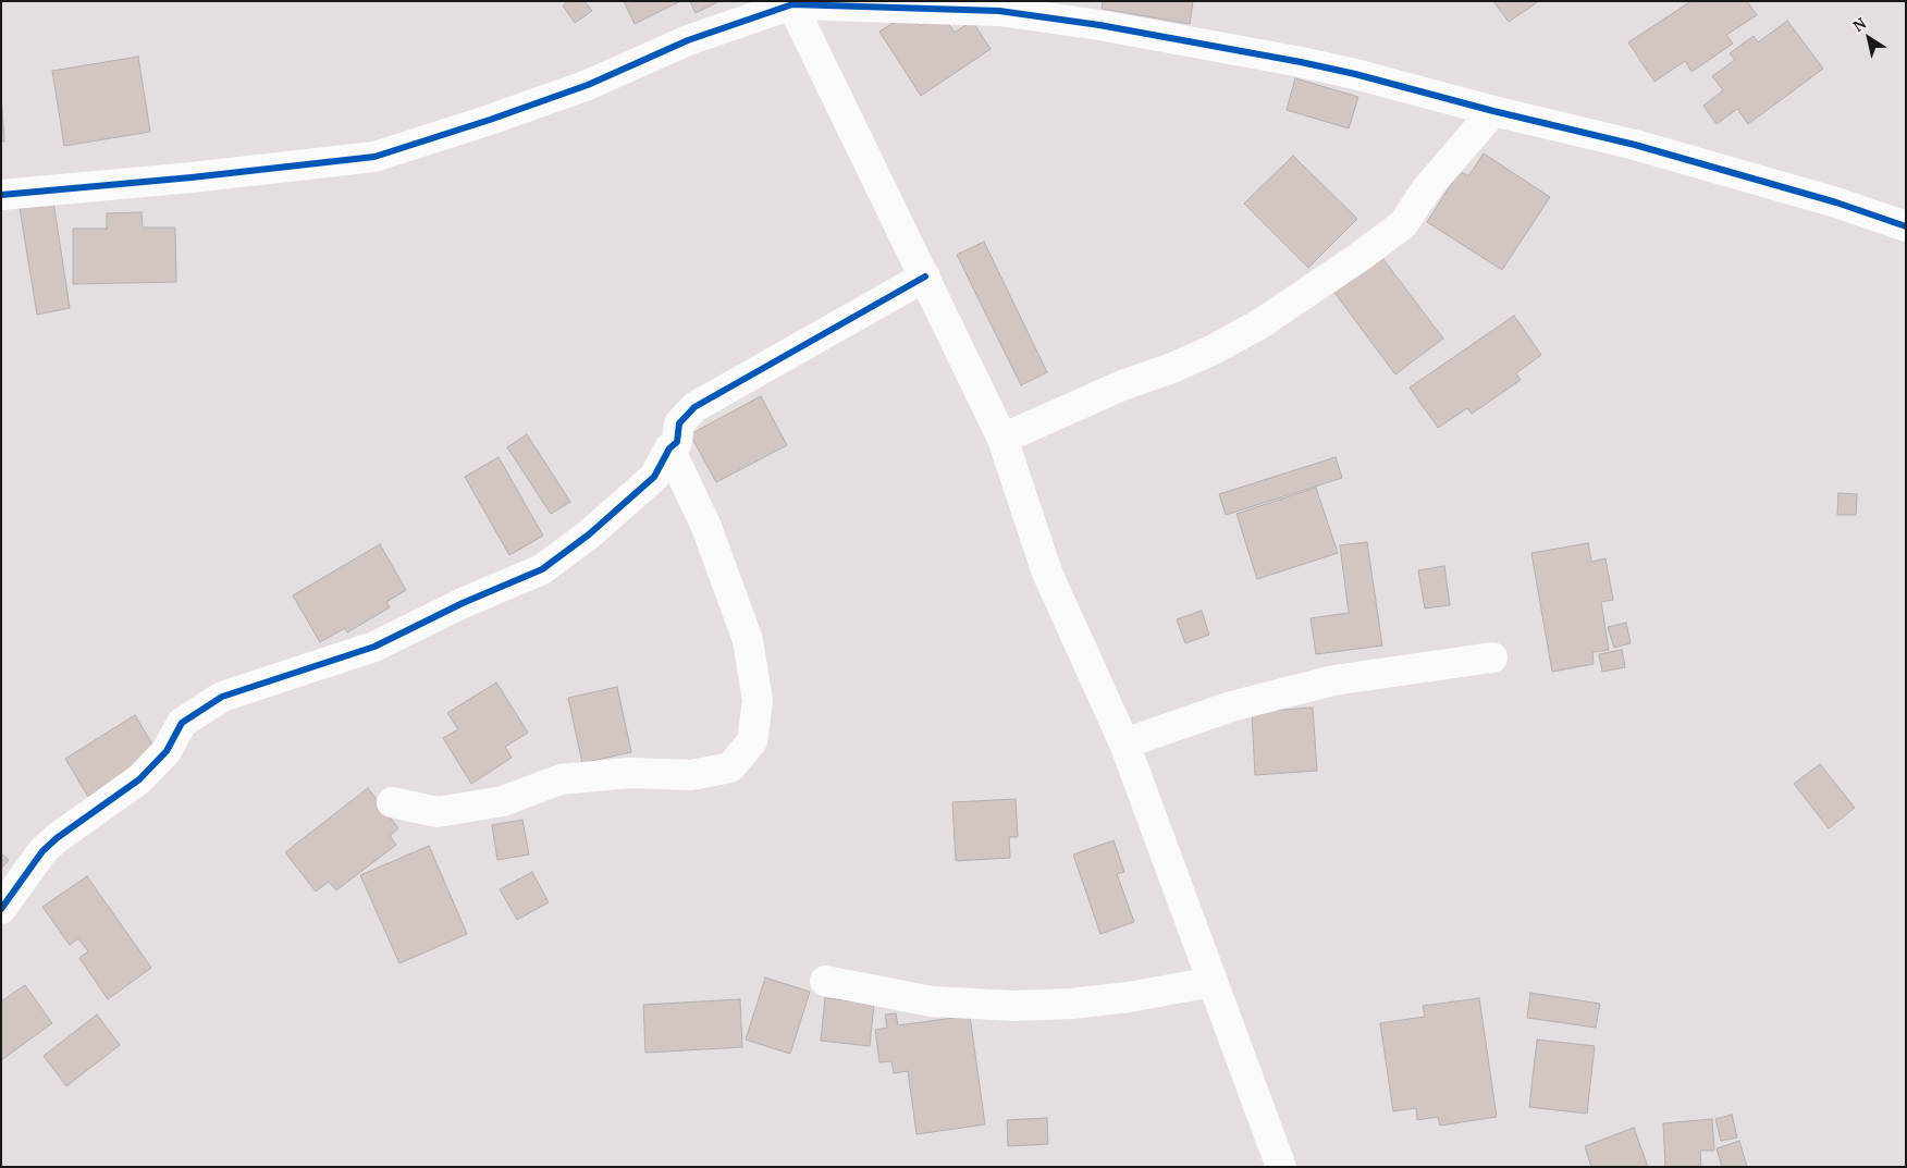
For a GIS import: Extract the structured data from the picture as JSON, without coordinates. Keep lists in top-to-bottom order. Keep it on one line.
{"north":"top left"}
